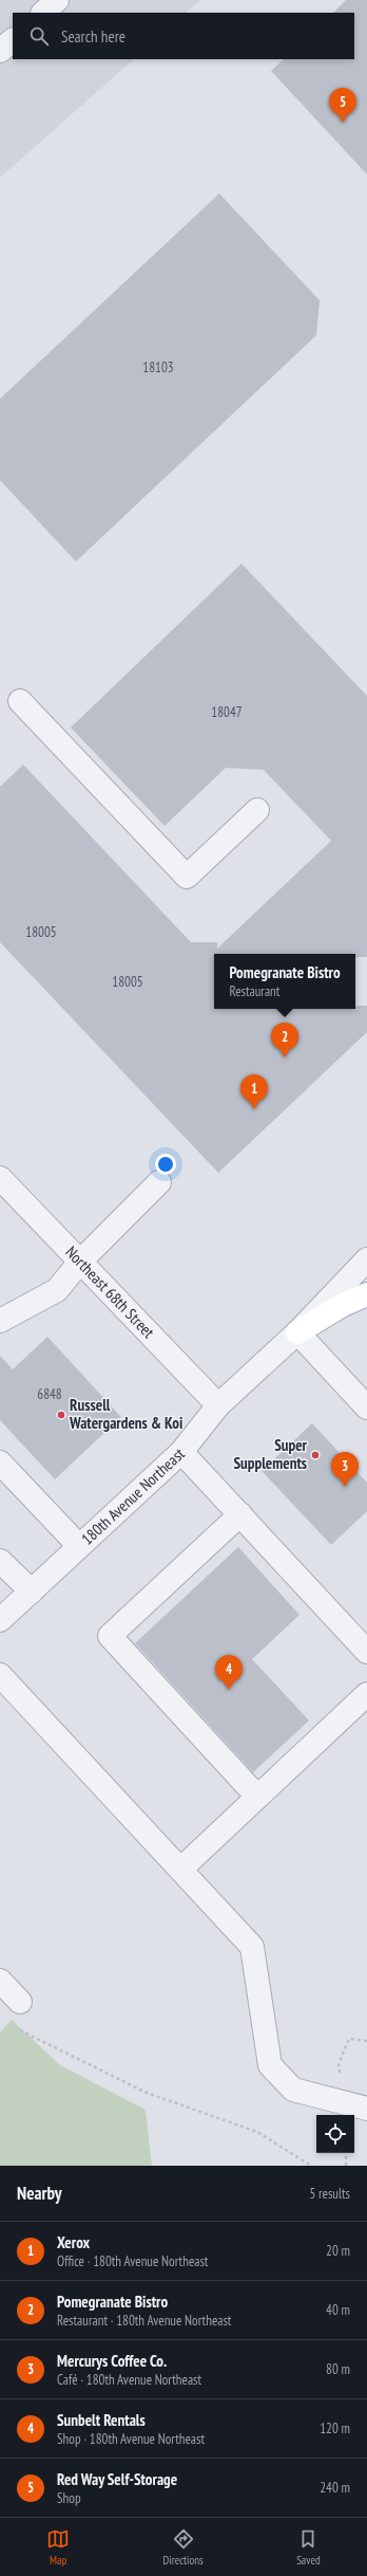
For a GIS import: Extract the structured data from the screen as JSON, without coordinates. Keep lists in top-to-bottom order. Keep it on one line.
{"streets":{"street":["Northeast 68th Street","180th Avenue Northeast"]},"crossings":[["Northeast 68th Street","180th Avenue Northeast"]],"places":["Russell Watergardens & Koi","Super Supplements"],"house_numbers":["18103","18047","18005","18005","6848"],"page":{"search":"Search here","pins":["5","2","1","3","4"],"popup":["Pomegranate Bistro","Restaurant"],"heading":["Nearby","5 results"],"list":[{"mark":"1","name":"Xerox","note":"Office · 180th Avenue Northeast","value":"20 m"},{"mark":"2","name":"Pomegranate Bistro","note":"Restaurant · 180th Avenue Northeast","value":"40 m"},{"mark":"3","name":"Mercurys Coffee Co.","note":"Café · 180th Avenue Northeast","value":"80 m"},{"mark":"4","name":"Sunbelt Rentals","note":"Shop · 180th Avenue Northeast","value":"120 m"},{"mark":"5","name":"Red Way Self-Storage","note":"Shop","value":"240 m"}],"nav":["Map","Directions","Saved"]}}
